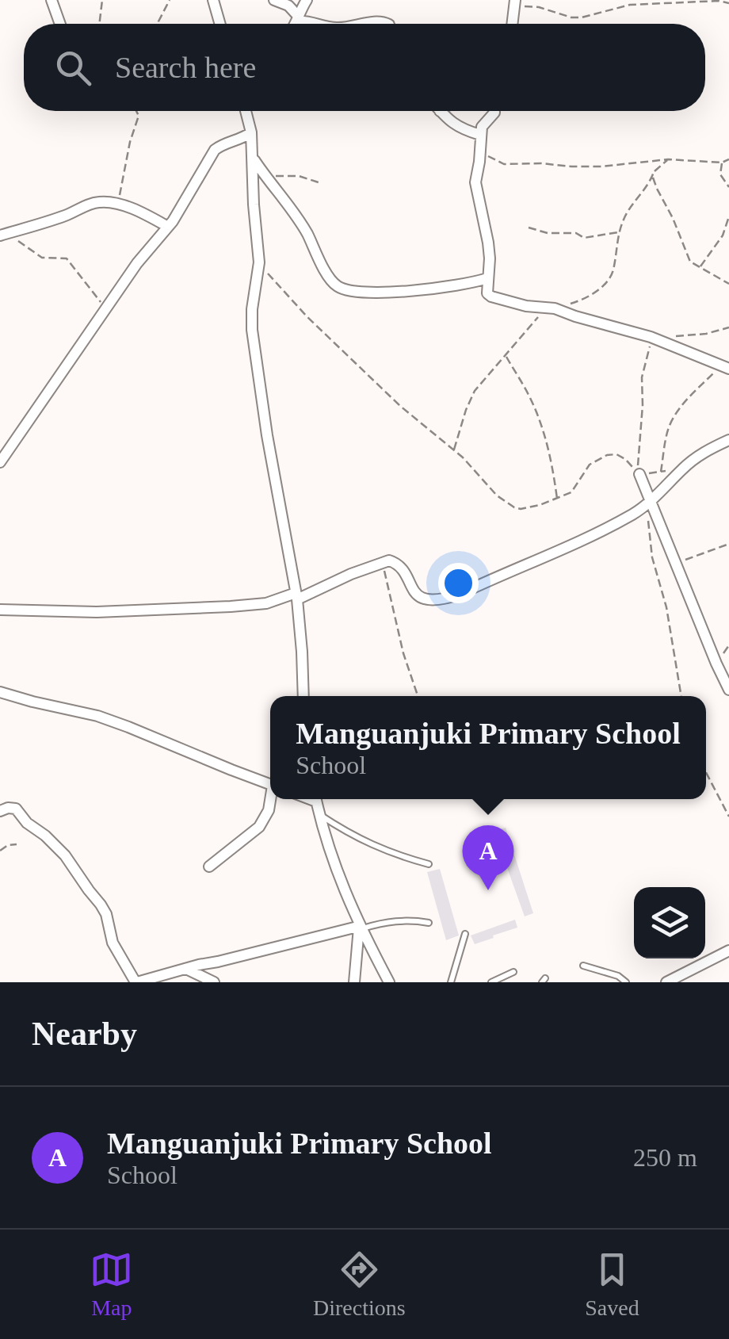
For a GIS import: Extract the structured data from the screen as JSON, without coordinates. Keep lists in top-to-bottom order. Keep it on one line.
{"page":{"search":"Search here","popup":["Manguanjuki Primary School","School"],"pins":"A","heading":"Nearby","list":[{"mark":"A","name":"Manguanjuki Primary School","note":"School","value":"250 m"}],"nav":["Map","Directions","Saved"]}}
